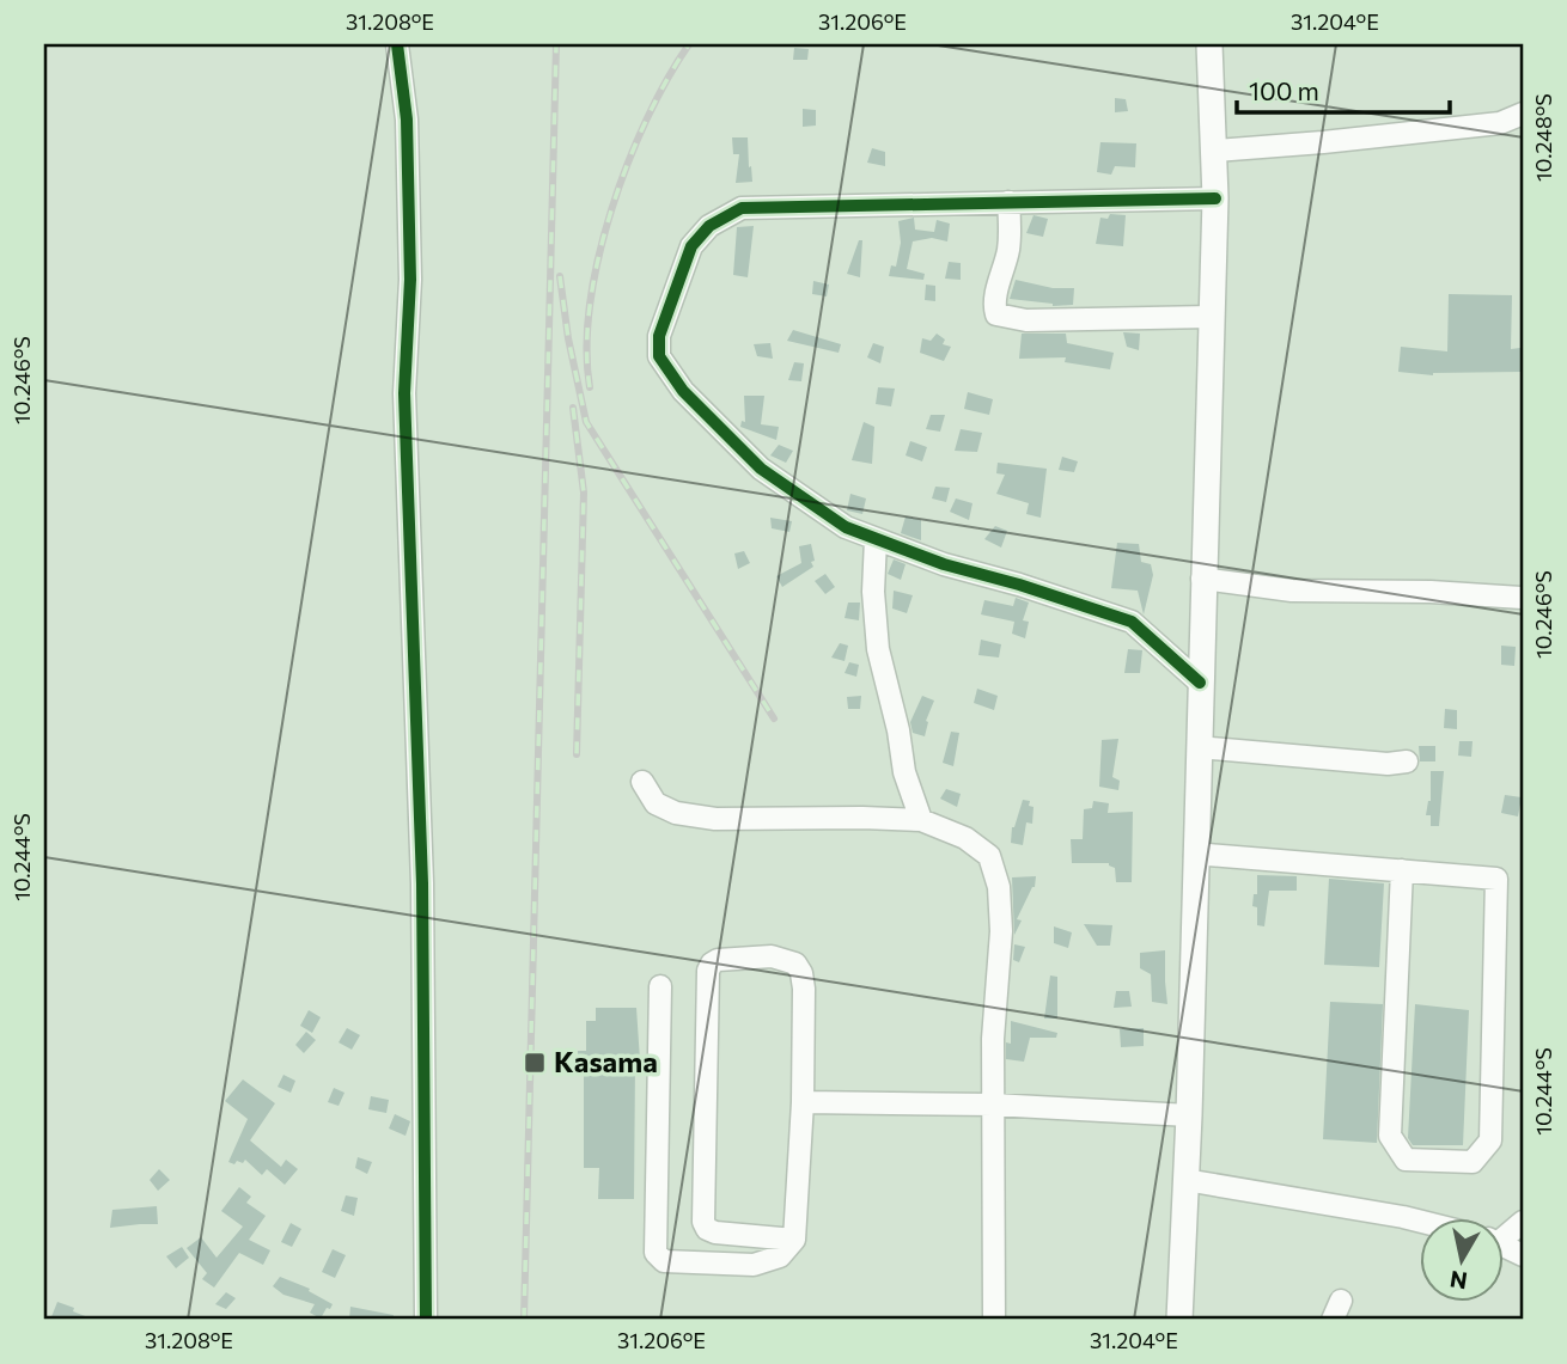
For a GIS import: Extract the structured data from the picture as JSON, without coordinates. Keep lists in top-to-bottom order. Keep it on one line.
{"places":{"transit":["Kasama"]},"scale_bar":"100 m","north":"bottom","coordinates":["31.208°E","31.206°E","31.204°E","10.248°S","10.246°S","10.244°S"]}
